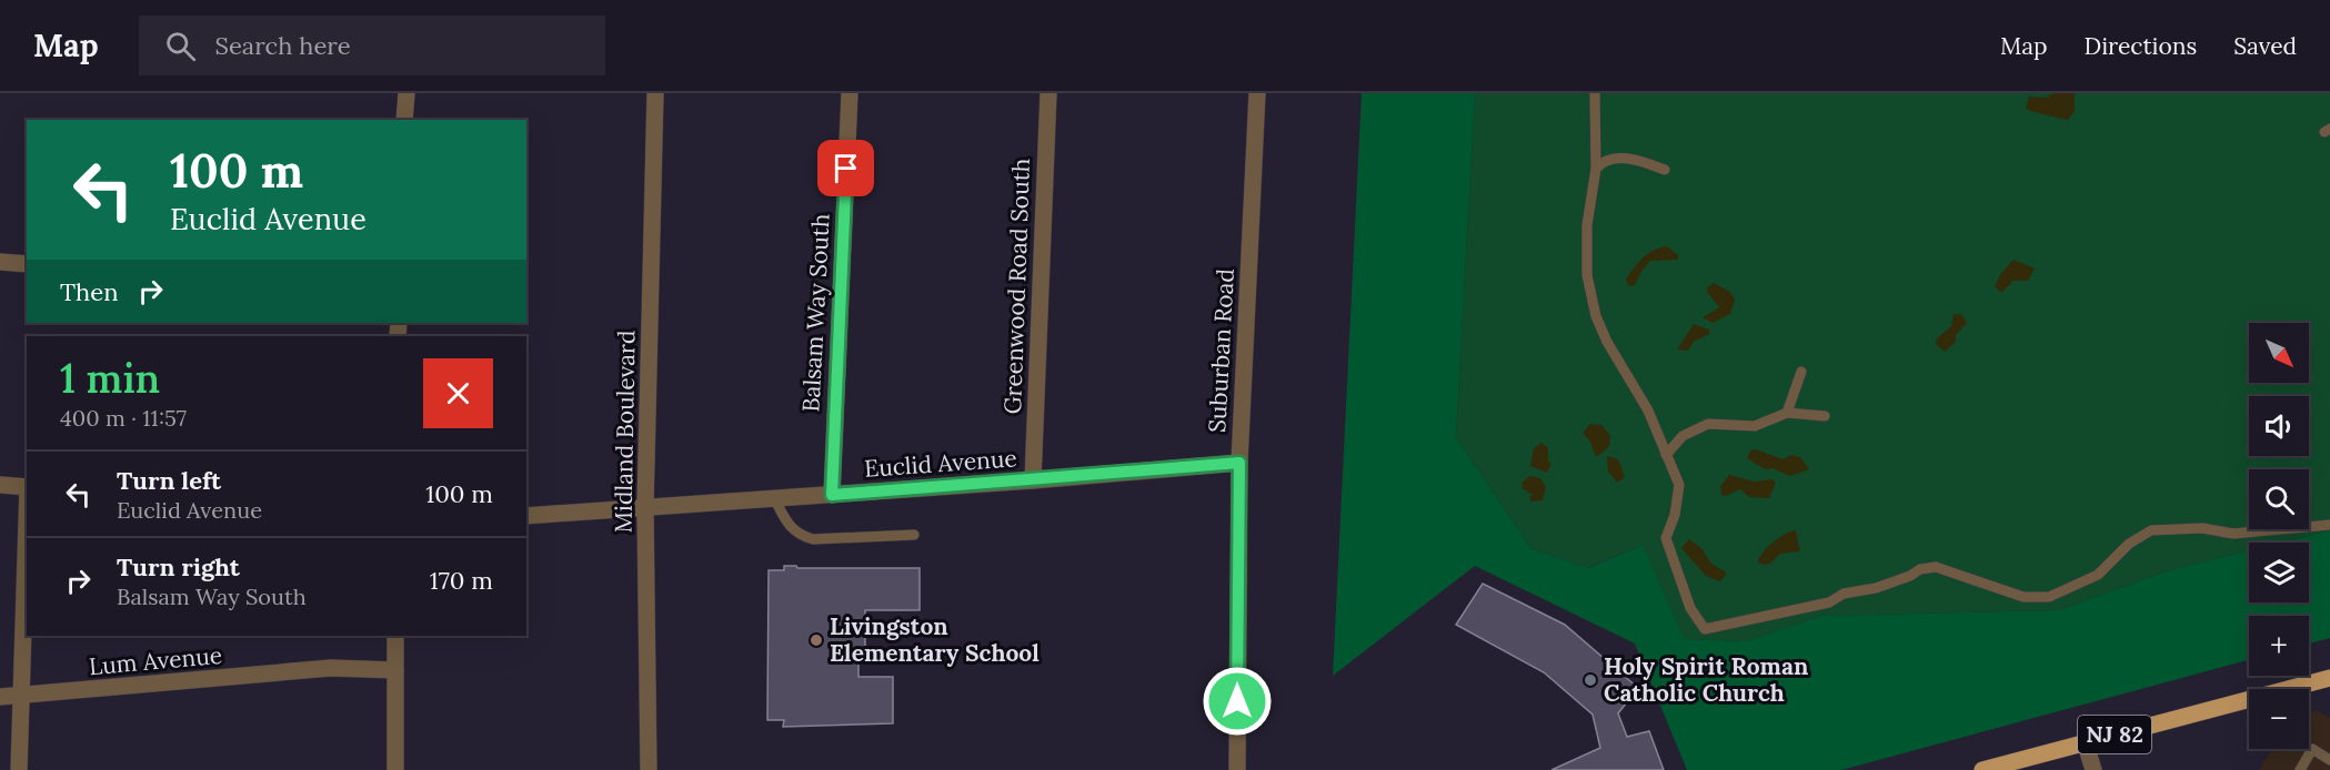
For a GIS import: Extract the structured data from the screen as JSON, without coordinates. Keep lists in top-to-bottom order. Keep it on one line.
{"streets":{"main road":["NJ 82"],"street":["Greenwood Road South","Balsam Way South","Suburban Road","Midland Boulevard","Euclid Avenue","Lum Avenue"]},"crossings":[["Greenwood Road South","Euclid Avenue"],["Balsam Way South","Euclid Avenue"],["Suburban Road","Euclid Avenue"],["Midland Boulevard","Euclid Avenue"]],"places":["Livingston Elementary School","Holy Spirit Roman Catholic Church"],"north":"bottom right","page":{"header":"Map","search":"Search here","nav":["Map","Directions","Saved"],"turn":["100 m","Euclid Avenue"],"then":"Then","map_buttons":["+","−"],"heading":["1 min","400 m · 11:57"],"list":[{"name":"Turn left","note":"Euclid Avenue","value":"100 m"},{"name":"Turn right","note":"Balsam Way South","value":"170 m"}]}}
